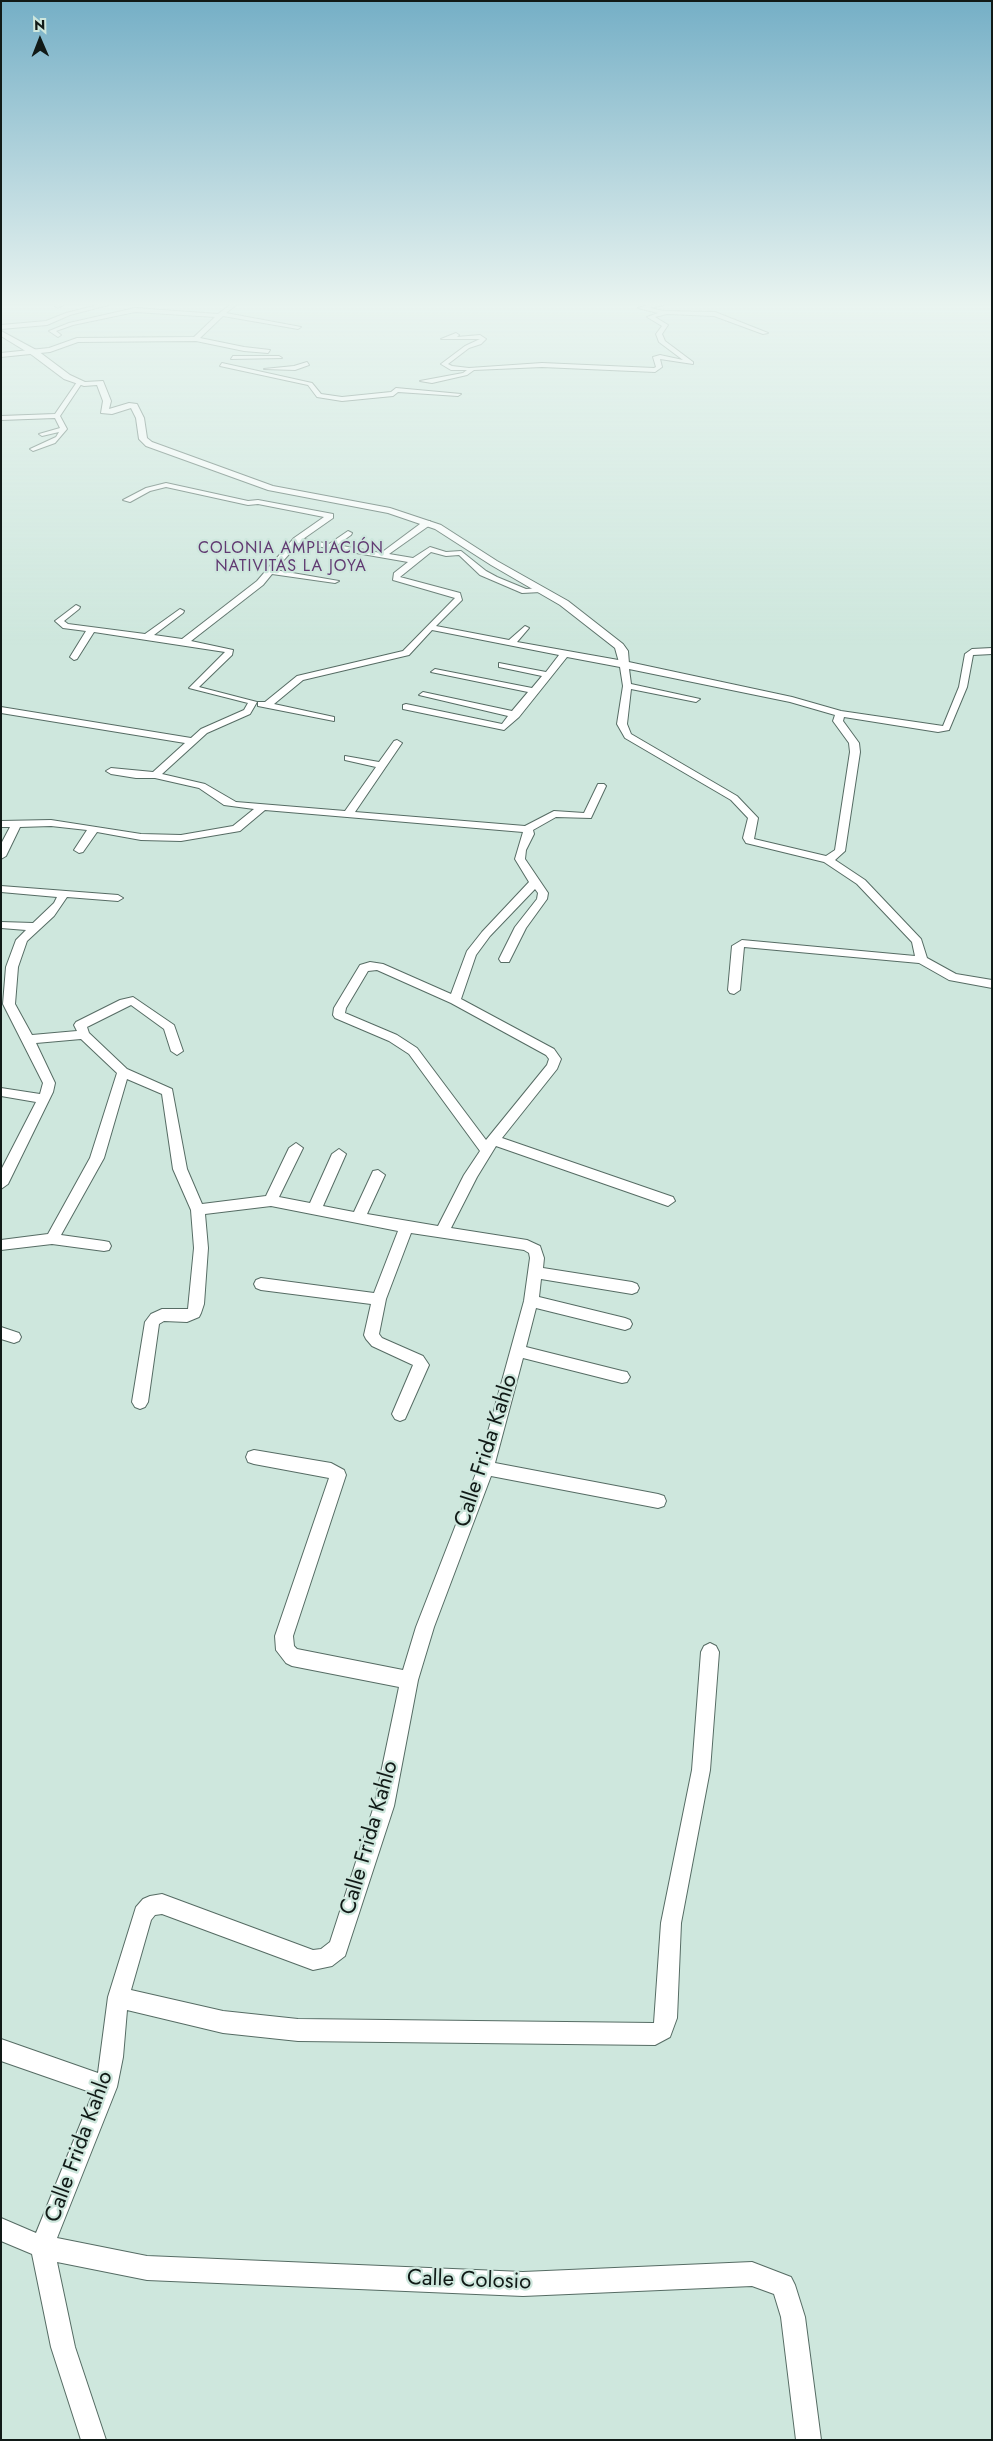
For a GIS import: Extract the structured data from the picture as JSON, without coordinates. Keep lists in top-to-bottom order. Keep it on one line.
{"streets":{"street":["Calle Frida Kahlo","Calle Colosio"]},"crossings":[["Calle Frida Kahlo","Calle Colosio"]],"districts":["COLONIA AMPLIACIÓN NATIVITAS LA JOYA"],"north":"top"}
